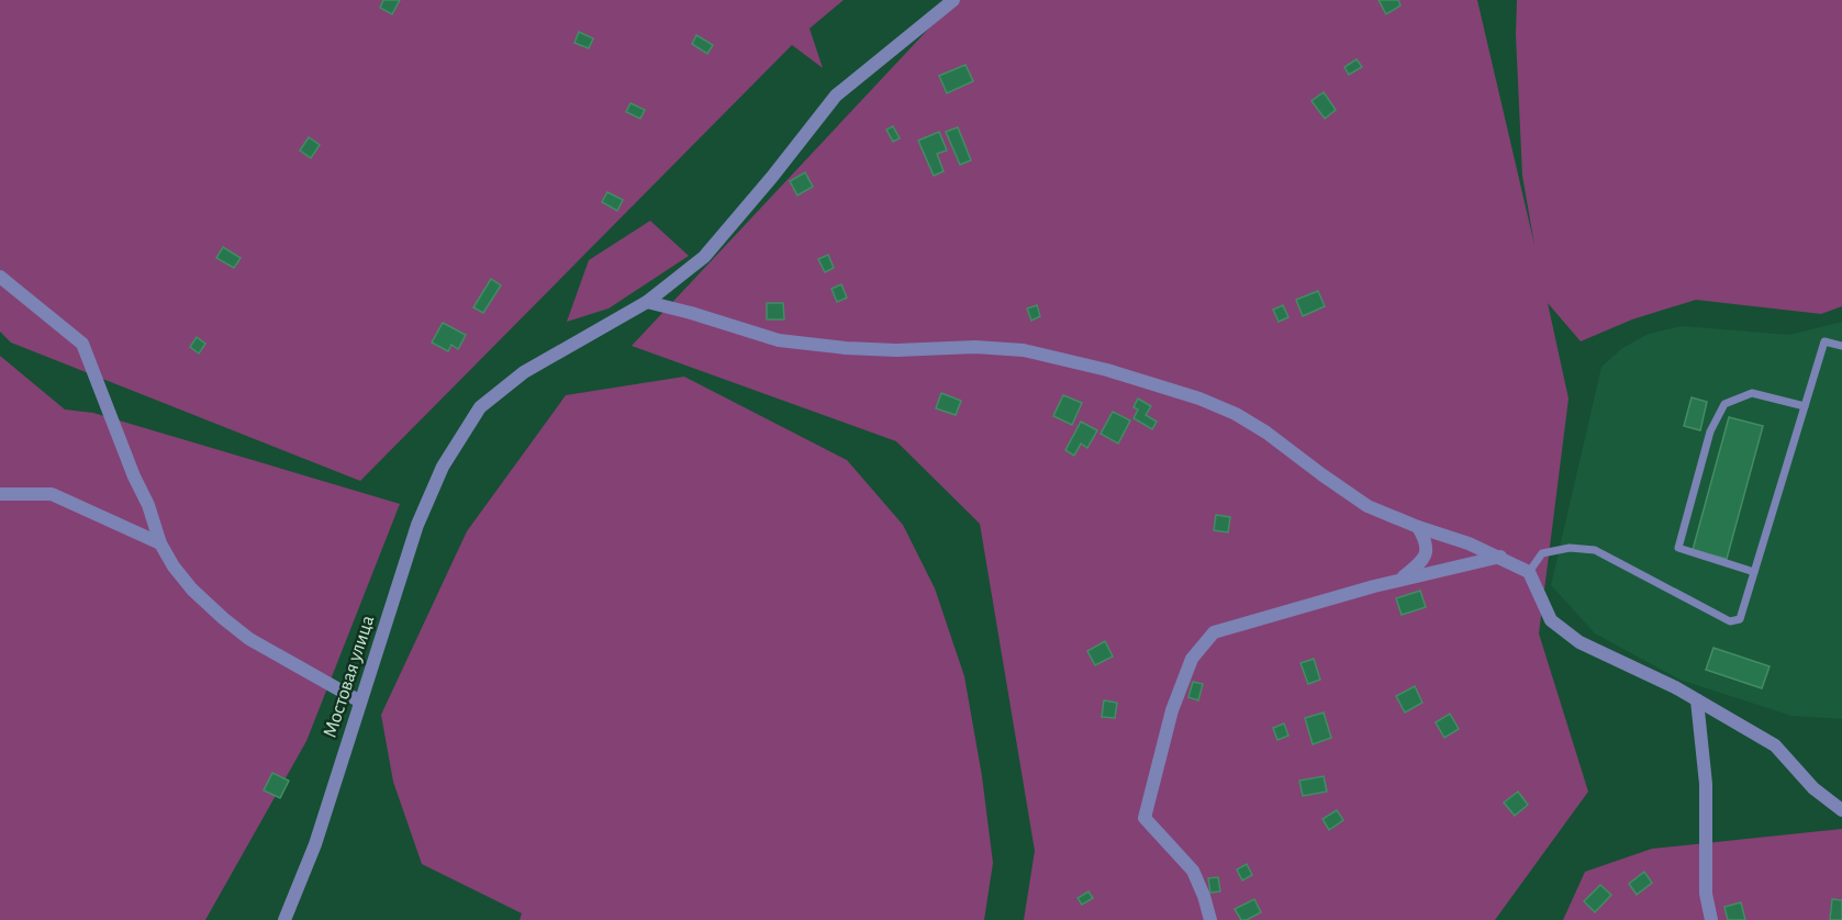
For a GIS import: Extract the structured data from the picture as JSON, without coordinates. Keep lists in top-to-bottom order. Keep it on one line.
{"streets":{"street":["Мостовая улица"]}}
